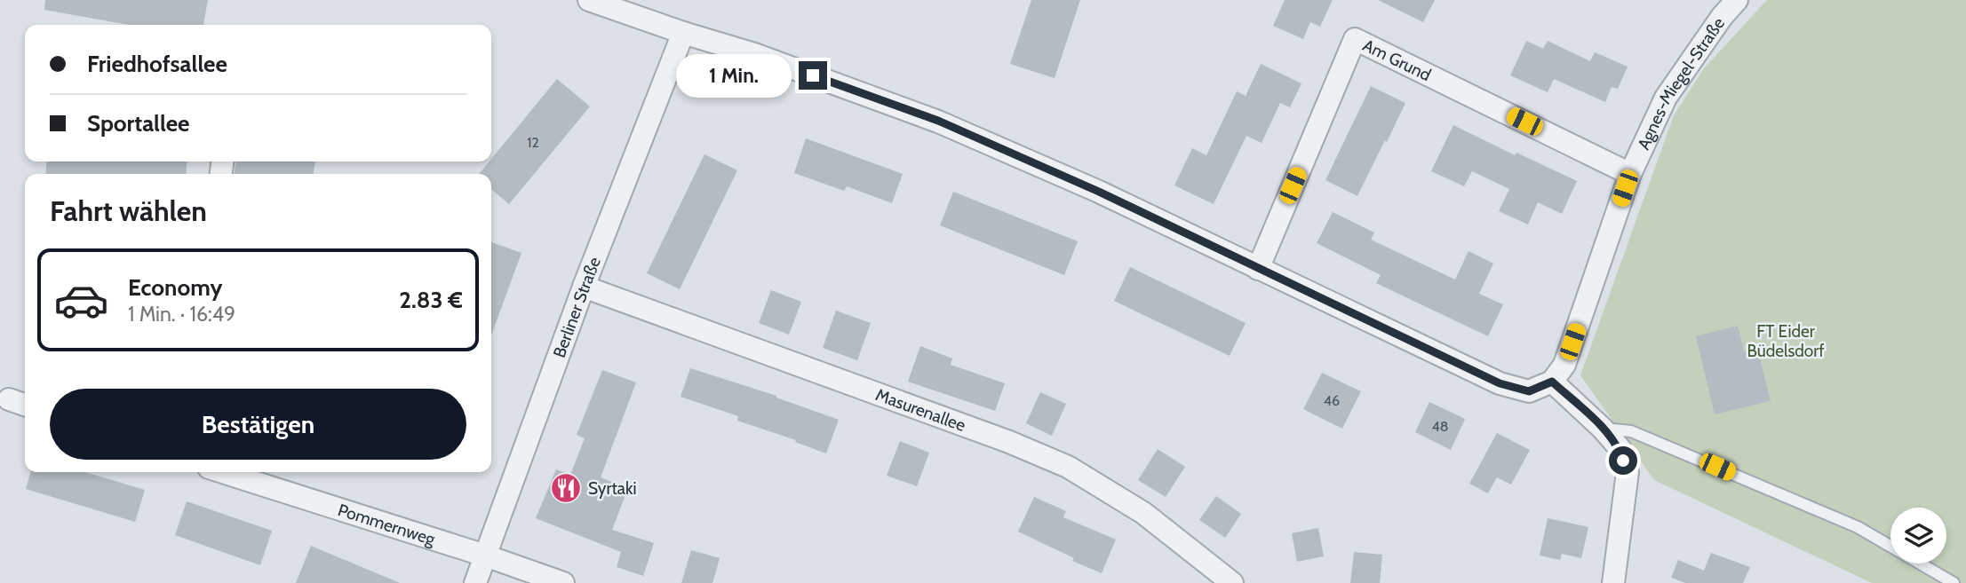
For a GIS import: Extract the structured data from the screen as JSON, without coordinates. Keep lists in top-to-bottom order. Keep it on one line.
{"streets":{"street":["Am Grund","Agnes-Miegel-Straße","Berliner Straße","Masurenallee","Pommernweg"]},"crossings":[["Am Grund","Agnes-Miegel-Straße"],["Berliner Straße","Masurenallee"],["Berliner Straße","Pommernweg"]],"parks":["FT Eider Büdelsdorf"],"places":{"restaurant":["Syrtaki"]},"house_numbers":["12","46","48"],"page":{"banner":["Friedhofsallee","Sportallee"],"bubble":"1 Min.","heading":"Fahrt wählen","list":[{"name":"Economy","note":"1 Min. · 16:49","value":"2.83 €"}],"buttons":"Bestätigen"}}
